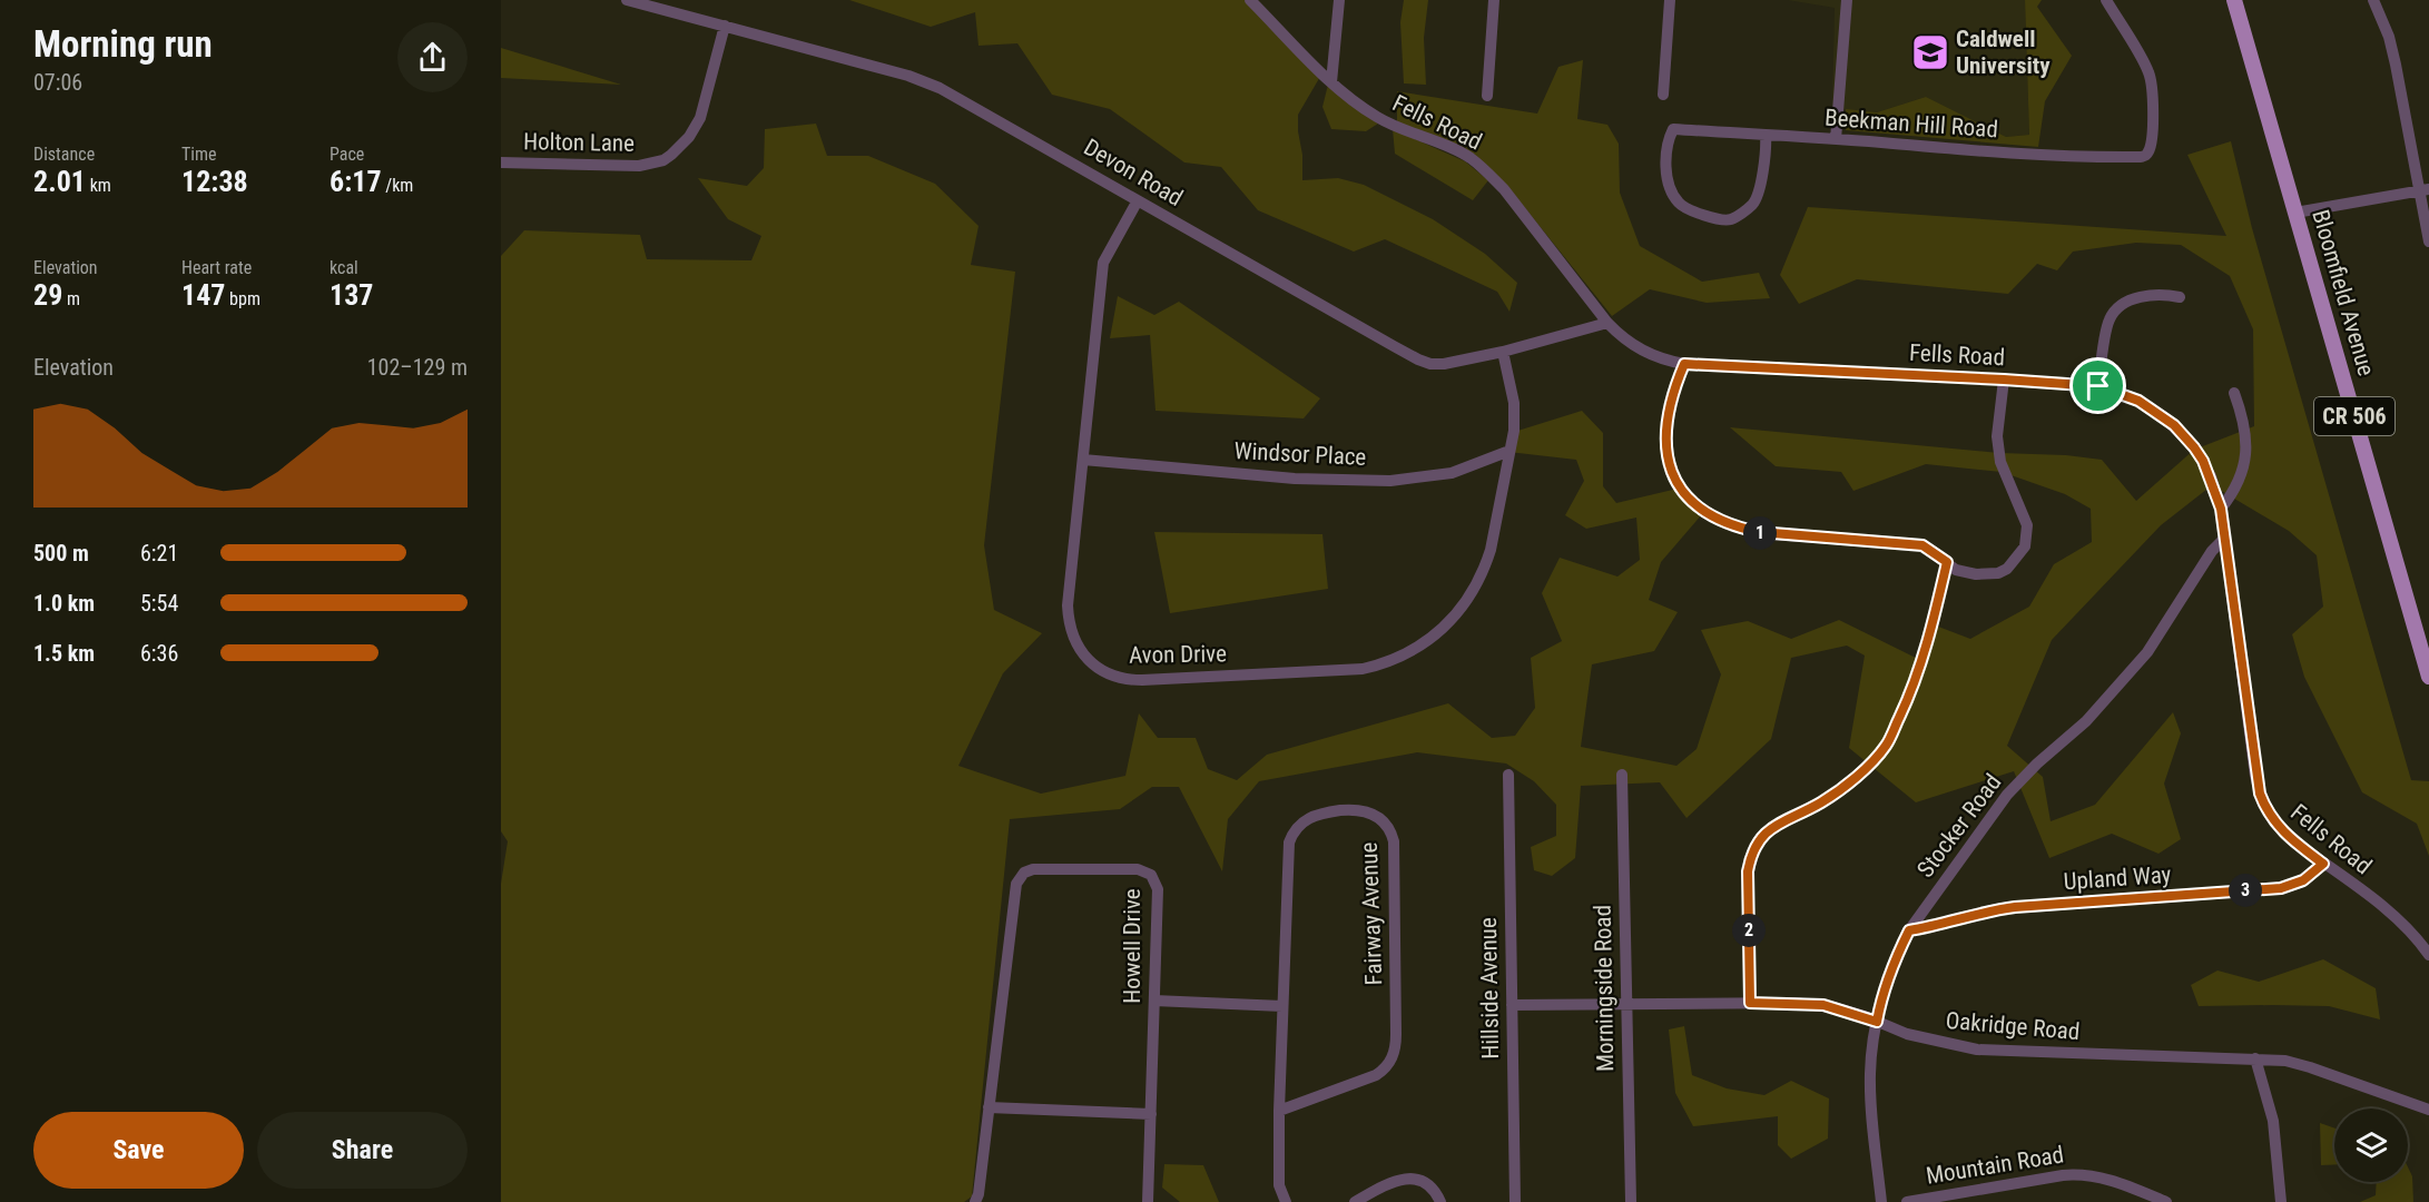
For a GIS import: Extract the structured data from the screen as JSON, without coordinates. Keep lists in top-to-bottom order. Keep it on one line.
{"streets":{"main road":["Bloomfield Avenue","CR 506"],"street":["Fells Road","Beekman Hill Road","Holton Lane","Devon Road","Windsor Place","Avon Drive","Stocker Road","Upland Way","Fairway Avenue","Howell Drive","Hillside Avenue","Morningside Road","Oakridge Road","Mountain Road"]},"crossings":[["Fells Road","Devon Road"],["Fells Road","Stocker Road"],["Fells Road","Upland Way"],["Holton Lane","Devon Road"],["Devon Road","Avon Drive"],["Windsor Place","Avon Drive"],["Stocker Road","Upland Way"],["Stocker Road","Oakridge Road"],["Hillside Avenue","Oakridge Road"],["Morningside Road","Oakridge Road"]],"places":{"school or university":["Caldwell University"]},"page":{"heading":["Morning run","07:06"],"stats":[["Distance","2.01 km"],["Time","12:38"],["Pace","6:17 /km"],["Elevation","29 m"],["Heart rate","147 bpm"],["kcal","137"]],"chart":["Elevation","102–129 m"],"pins":["1","3","2"],"list":[{"name":"500 m","note":"6:21"},{"name":"1.0 km","note":"5:54"},{"name":"1.5 km","note":"6:36"}],"buttons":["Save","Share"]}}
